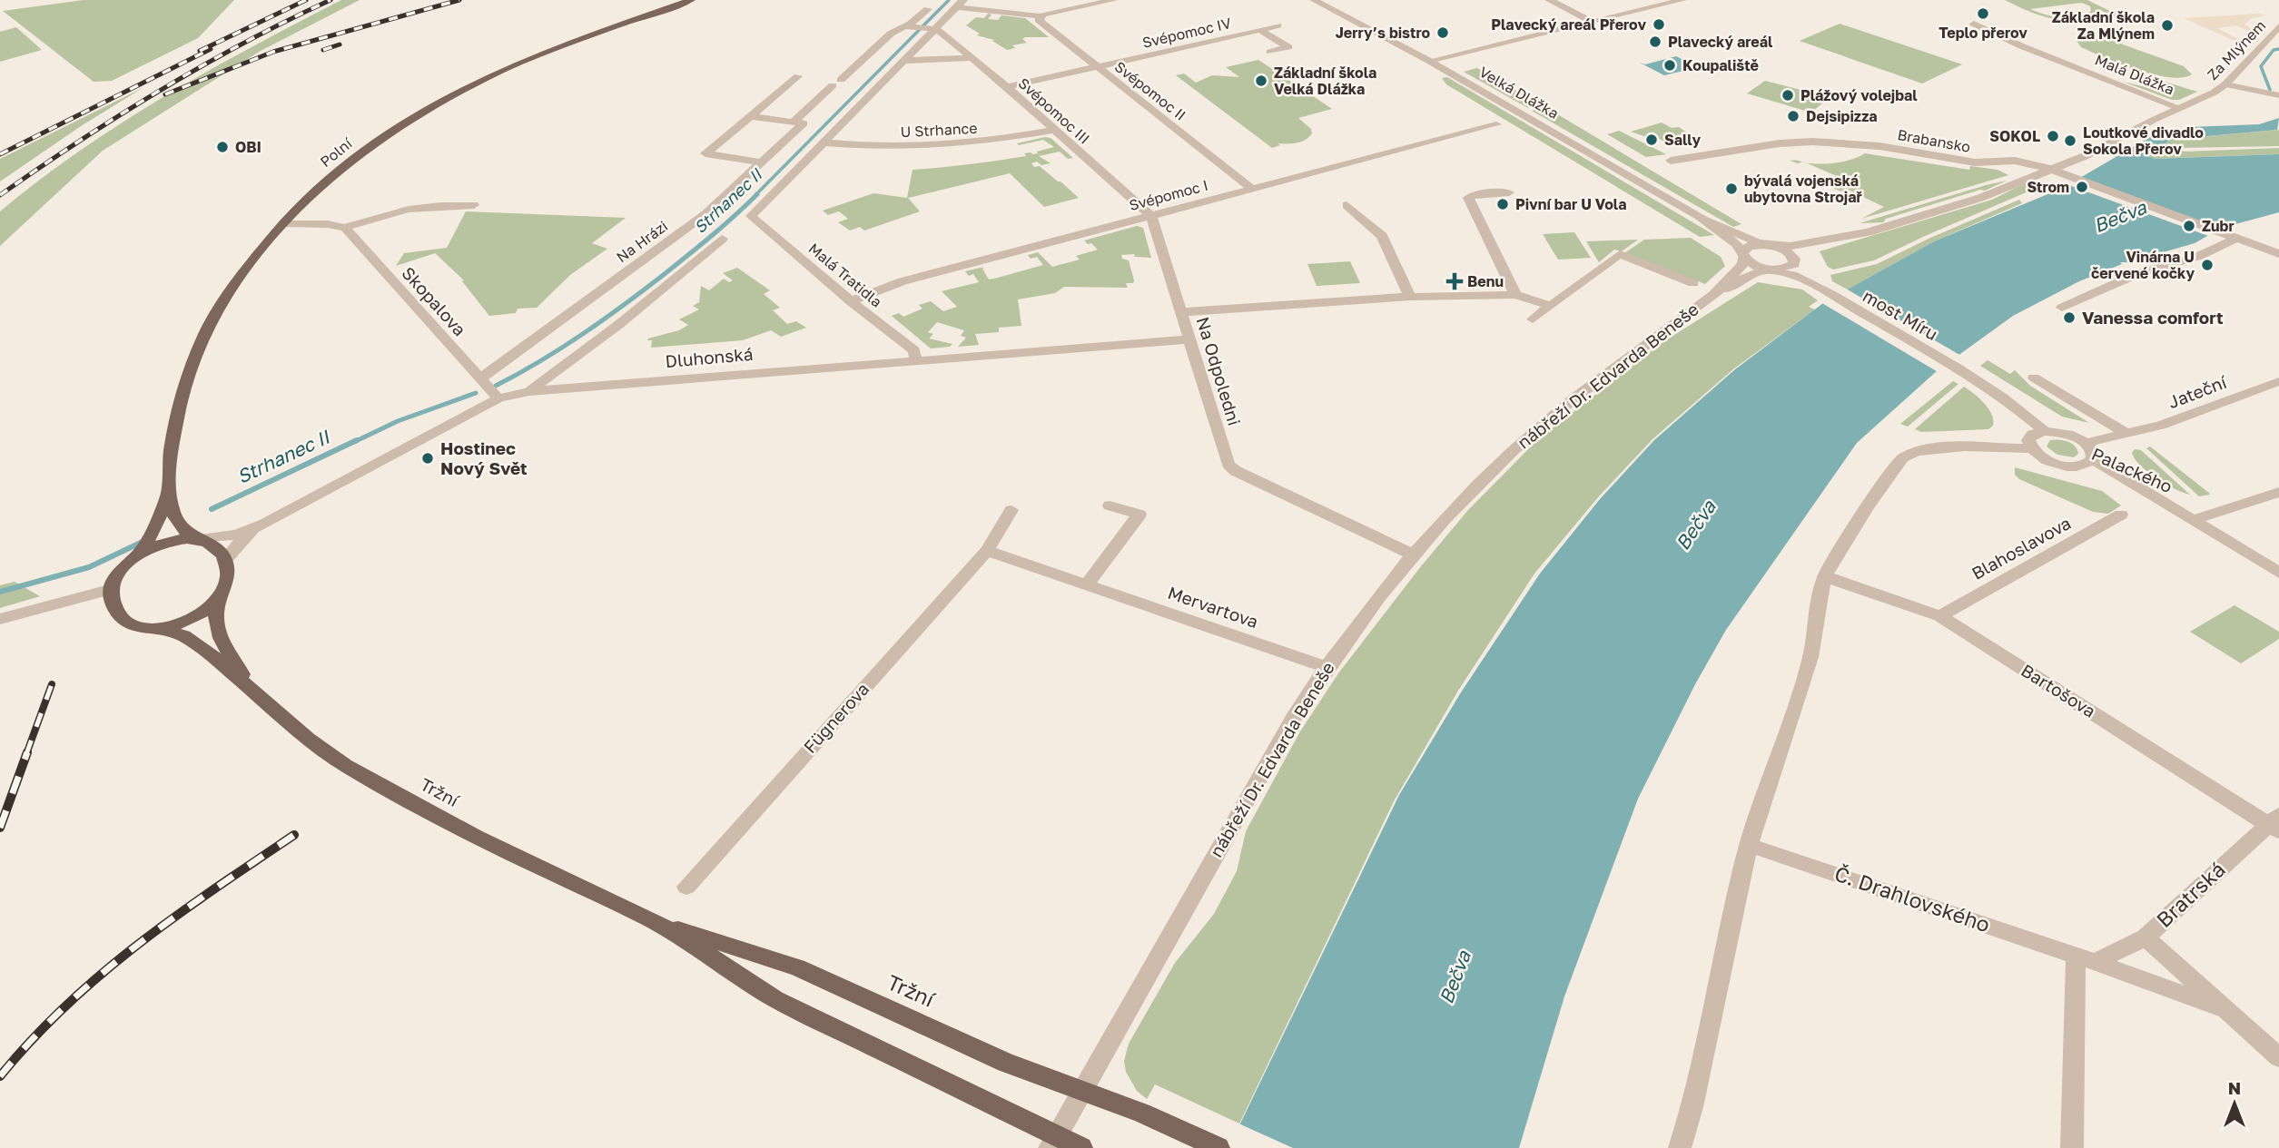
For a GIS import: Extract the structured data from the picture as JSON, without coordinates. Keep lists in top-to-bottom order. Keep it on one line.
{"streets":{"main road":["Polní","Dluhonská","Tržní"],"street":["Svépomoc IV","Za Mlýnem","Malá Dlážka","Svépomoc II","Velká Dlážka","Svépomoc III","U Strhance","Brabansko","Svépomoc I","Na Hrázi","Malá Tratidla","Skopalova","most Míru","Na Odpoledni","nábřeží Dr. Edvarda Beneše","Jateční","Palackého","Blahoslavova","Mervartova","Bartošova","Fügnerova","Bratrská","Č. Drahlovského"]},"crossings":[["Svépomoc IV","Svépomoc II"],["Svépomoc IV","Svépomoc III"],["Za Mlýnem","Malá Dlážka"],["Svépomoc II","Svépomoc I"],["Velká Dlážka","most Míru"],["Velká Dlážka","nábřeží Dr. Edvarda Beneše"],["Svépomoc III","U Strhance"],["Svépomoc III","Svépomoc I"],["U Strhance","Malá Tratidla"],["Polní","Dluhonská"],["Polní","Tržní"],["Svépomoc I","Malá Tratidla"],["Na Hrázi","Skopalova"],["Malá Tratidla","Dluhonská"],["Skopalova","Dluhonská"],["most Míru","nábřeží Dr. Edvarda Beneše"],["Dluhonská","Na Odpoledni"],["Dluhonská","Tržní"],["Na Odpoledni","nábřeží Dr. Edvarda Beneše"],["nábřeží Dr. Edvarda Beneše","Mervartova"],["nábřeží Dr. Edvarda Beneše","Tržní"],["Blahoslavova","Bartošova"],["Mervartova","Fügnerova"],["Bartošova","Bratrská"],["Bratrská","Č. Drahlovského"]],"water":["Strhanec II","Bečva"],"places":{"other":["Teplo přerov","Plavecký areál Přerov","Základní škola Za Mlýnem","Jerry’s bistro","Plavecký areál","Koupaliště","Základní škola Velká Dlážka","Plážový volejbal","Dejsipizza","SOKOL","Sally","Loutkové divadlo Sokola Přerov","OBI","Strom","bývalá vojenská ubytovna Strojař","Pivní bar U Vola","Zubr","Vinárna U červené kočky","Vanessa comfort","Hostinec Nový Svět"],"health":["Benu"]},"north":"top"}
